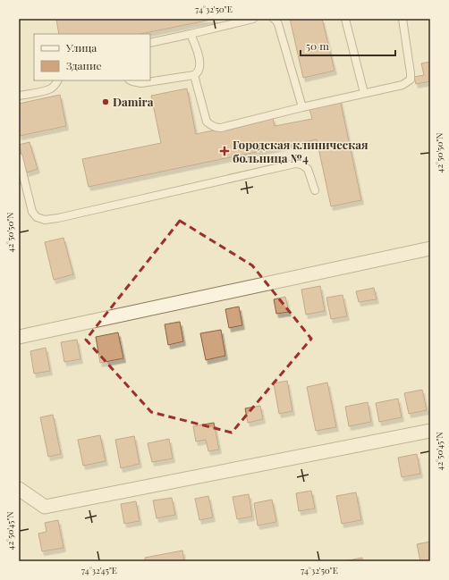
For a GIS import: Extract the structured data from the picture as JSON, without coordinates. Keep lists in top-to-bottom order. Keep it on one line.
{"places":{"other":["Damira"],"health":["Городская клиническая больница №4"]},"legend":["Улица","Здание"],"scale_bar":"50 m","coordinates":["74°32'50\"E","42°50'50\"N","42°50'45\"N","74°32'45\"E"]}
